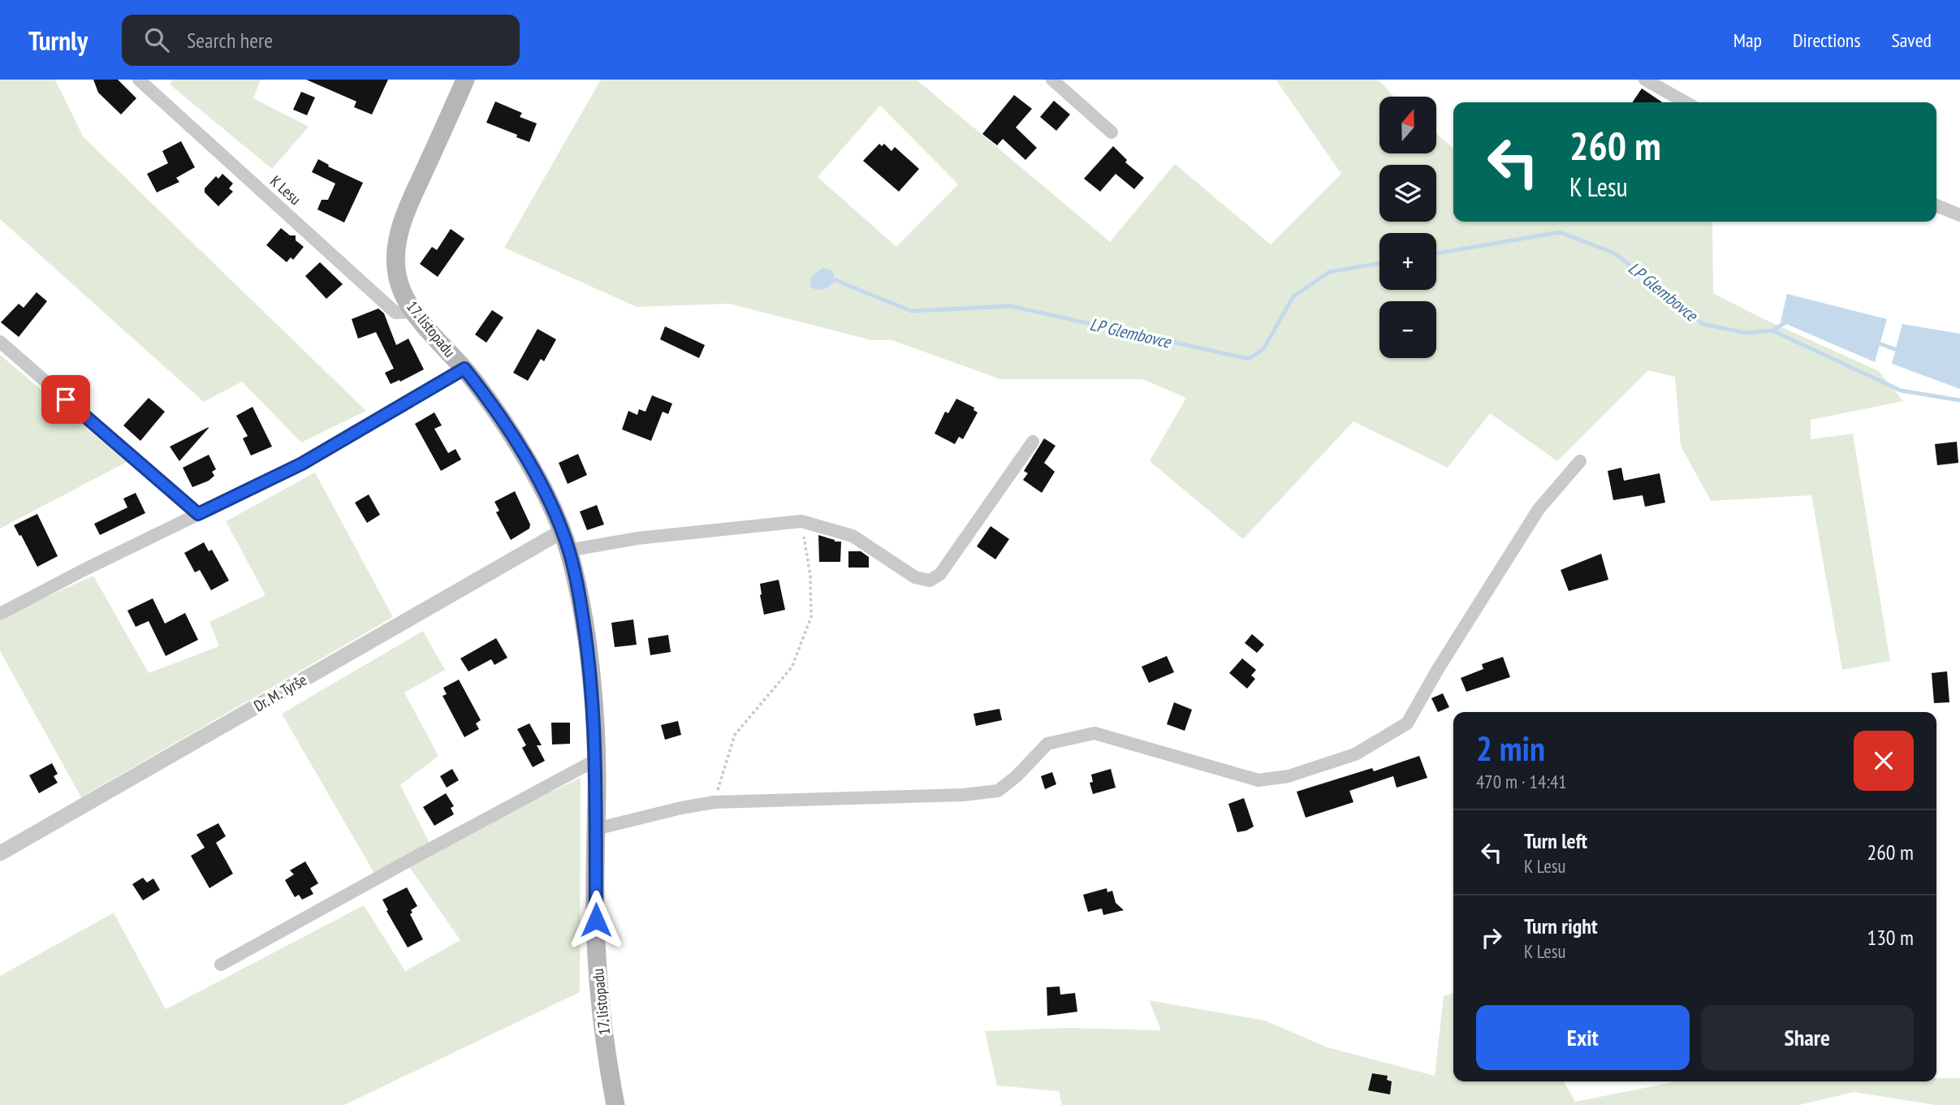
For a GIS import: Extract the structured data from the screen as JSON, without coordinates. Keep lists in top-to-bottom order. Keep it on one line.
{"streets":{"main road":["17. listopadu"],"street":["K Lesu","Dr. M. Tyrše"]},"crossings":[["K Lesu","17. listopadu"],["17. listopadu","Dr. M. Tyrše"]],"water":["LP Glembovce"],"north":"top","page":{"header":"Turnly","search":"Search here","nav":["Map","Directions","Saved"],"map_buttons":["+","−"],"turn":["260 m","K Lesu"],"heading":["2 min","470 m · 14:41"],"list":[{"name":"Turn left","note":"K Lesu","value":"260 m"},{"name":"Turn right","note":"K Lesu","value":"130 m"}],"buttons":["Exit","Share"]}}
